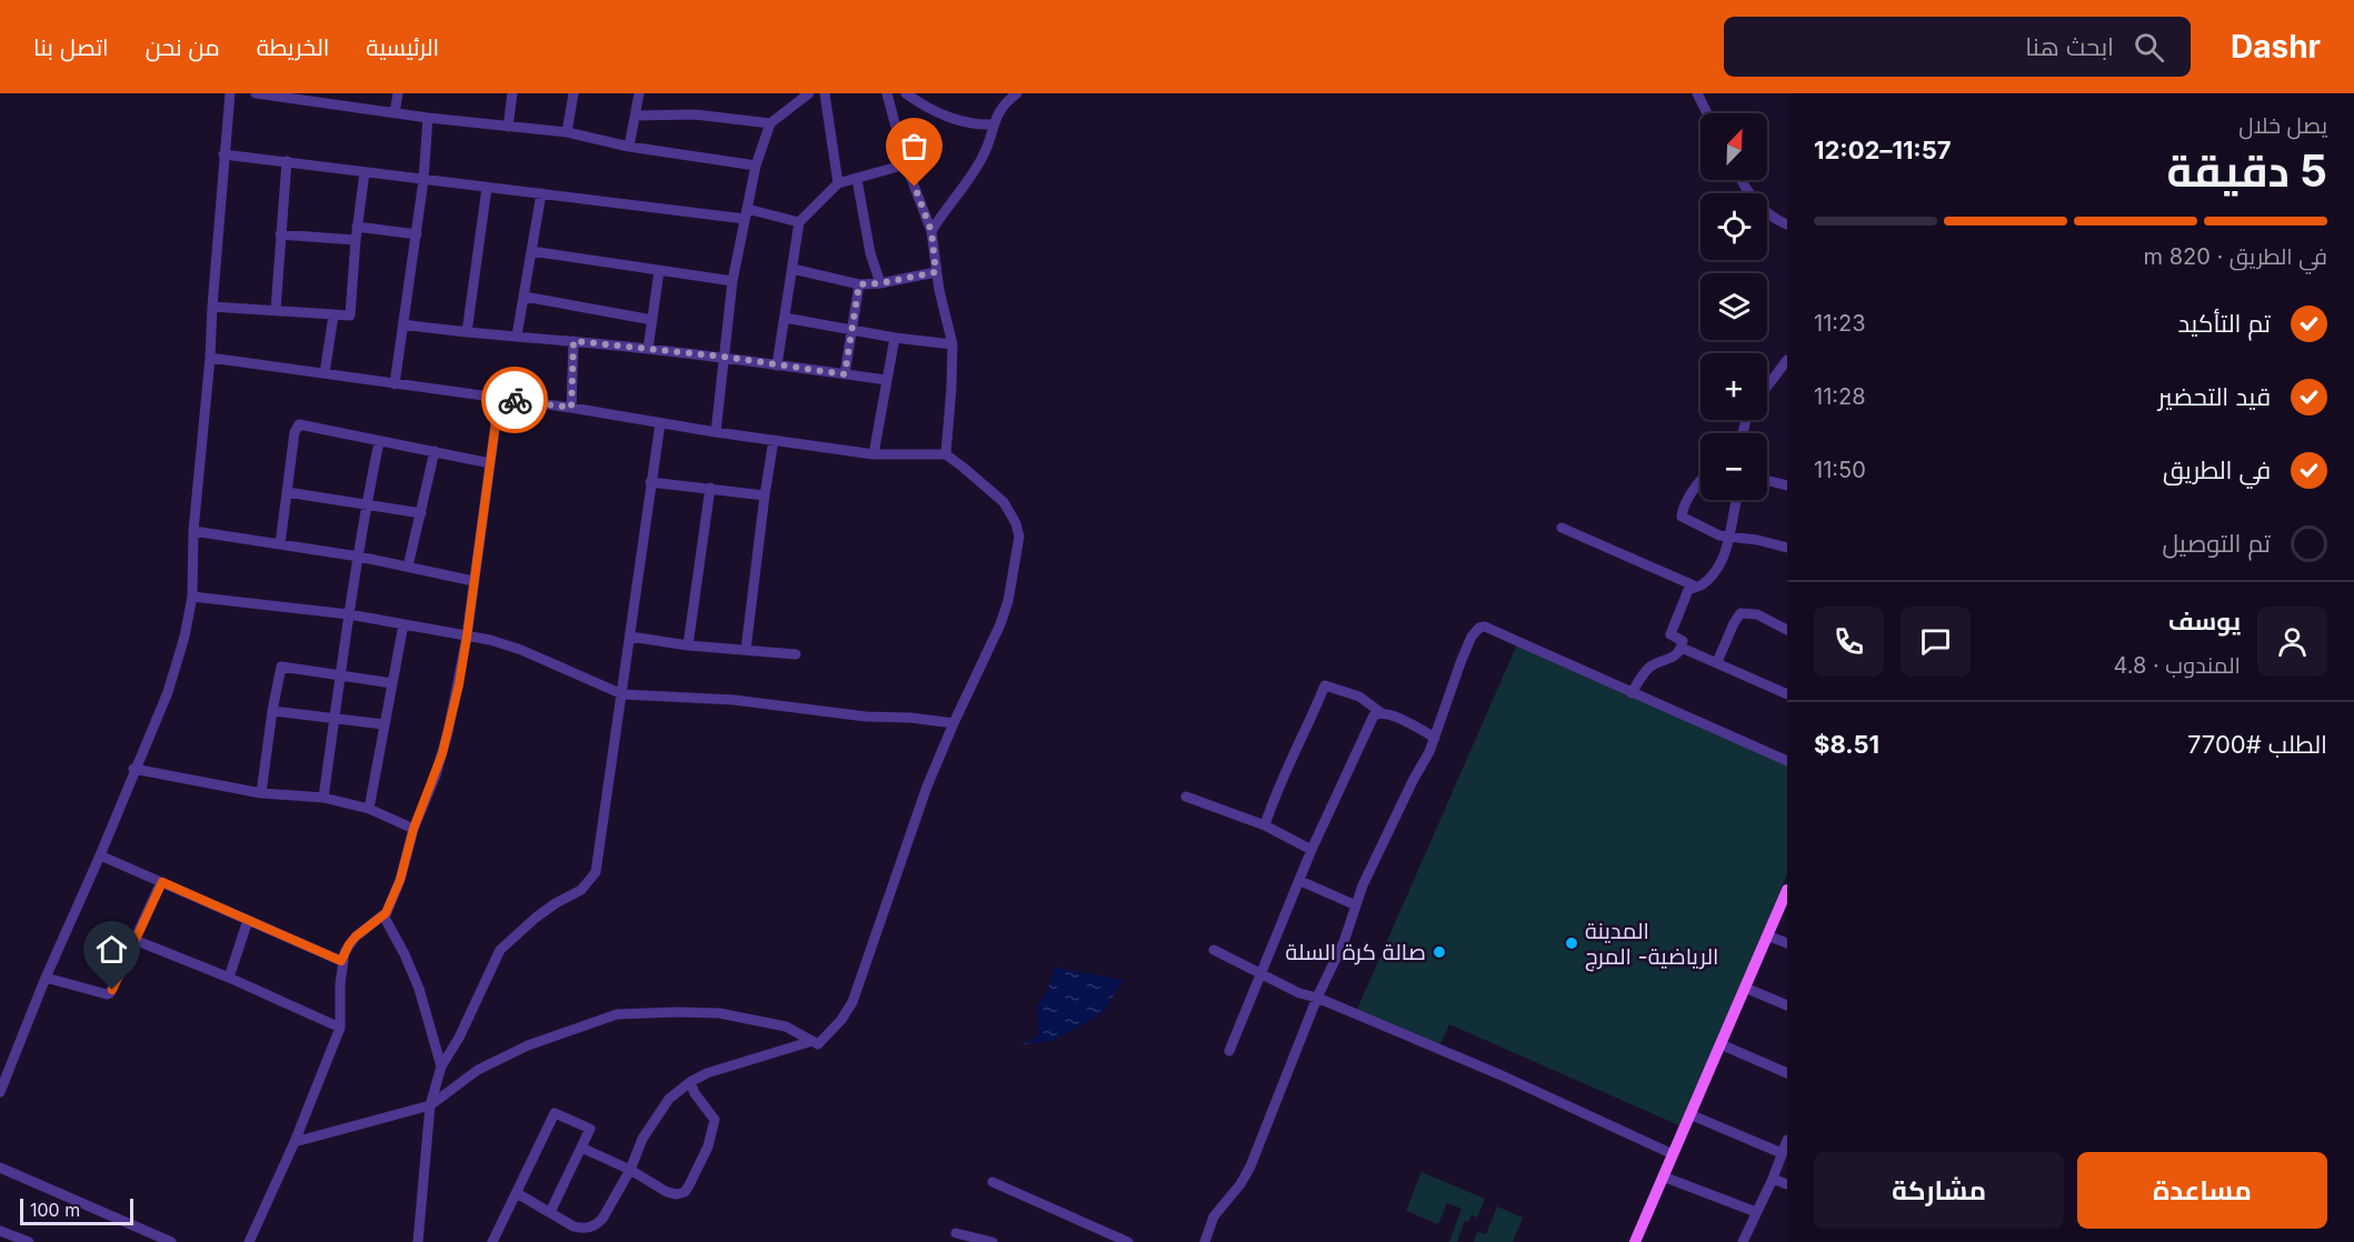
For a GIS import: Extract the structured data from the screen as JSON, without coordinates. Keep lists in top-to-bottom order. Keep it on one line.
{"places":["المدينة الرياضية- المرج","صالة كرة السلة"],"scale_bar":"100 m","north":"top right","page":{"header":"Dashr","search":"ابحث هنا","nav":["الرئيسية","الخريطة","من نحن","اتصل بنا"],"heading":["5 دقيقة","يصل خلال","11:57–12:02"],"panel":["يوسف","المندوب · 4.8","الطلب #7700","$8.51"],"map_buttons":["+","−"],"bar":"في الطريق · 820 m","list":[["تم التأكيد","11:23"],["قيد التحضير","11:28"],["في الطريق","11:50"],"تم التوصيل"],"buttons":["مساعدة","مشاركة"],"scale":"100 m"}}
